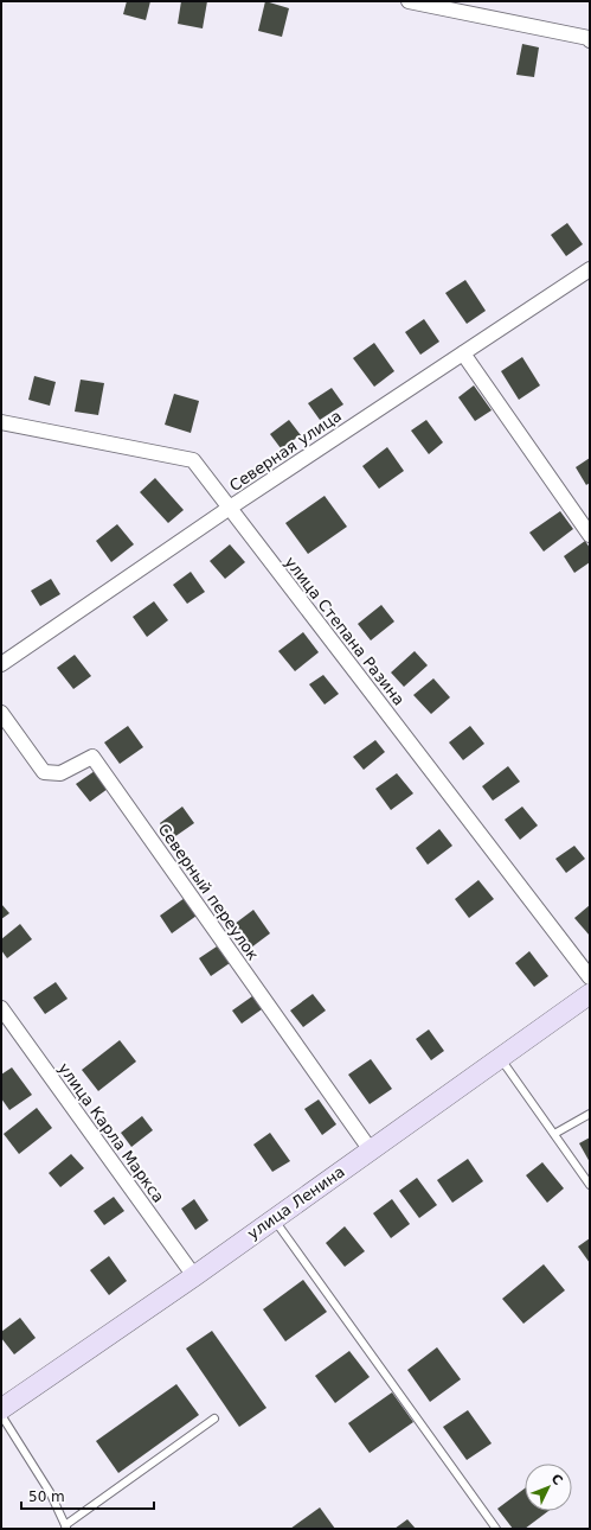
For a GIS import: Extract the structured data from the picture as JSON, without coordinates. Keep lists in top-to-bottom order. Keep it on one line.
{"streets":{"main road":["улица Ленина"],"street":["Северная улица","улица Степана Разина","Северный переулок","улица Карла Маркса"]},"crossings":[["Северная улица","улица Степана Разина"],["Северный переулок","улица Ленина"],["улица Карла Маркса","улица Ленина"]],"scale_bar":"50 m","north":"top right"}
